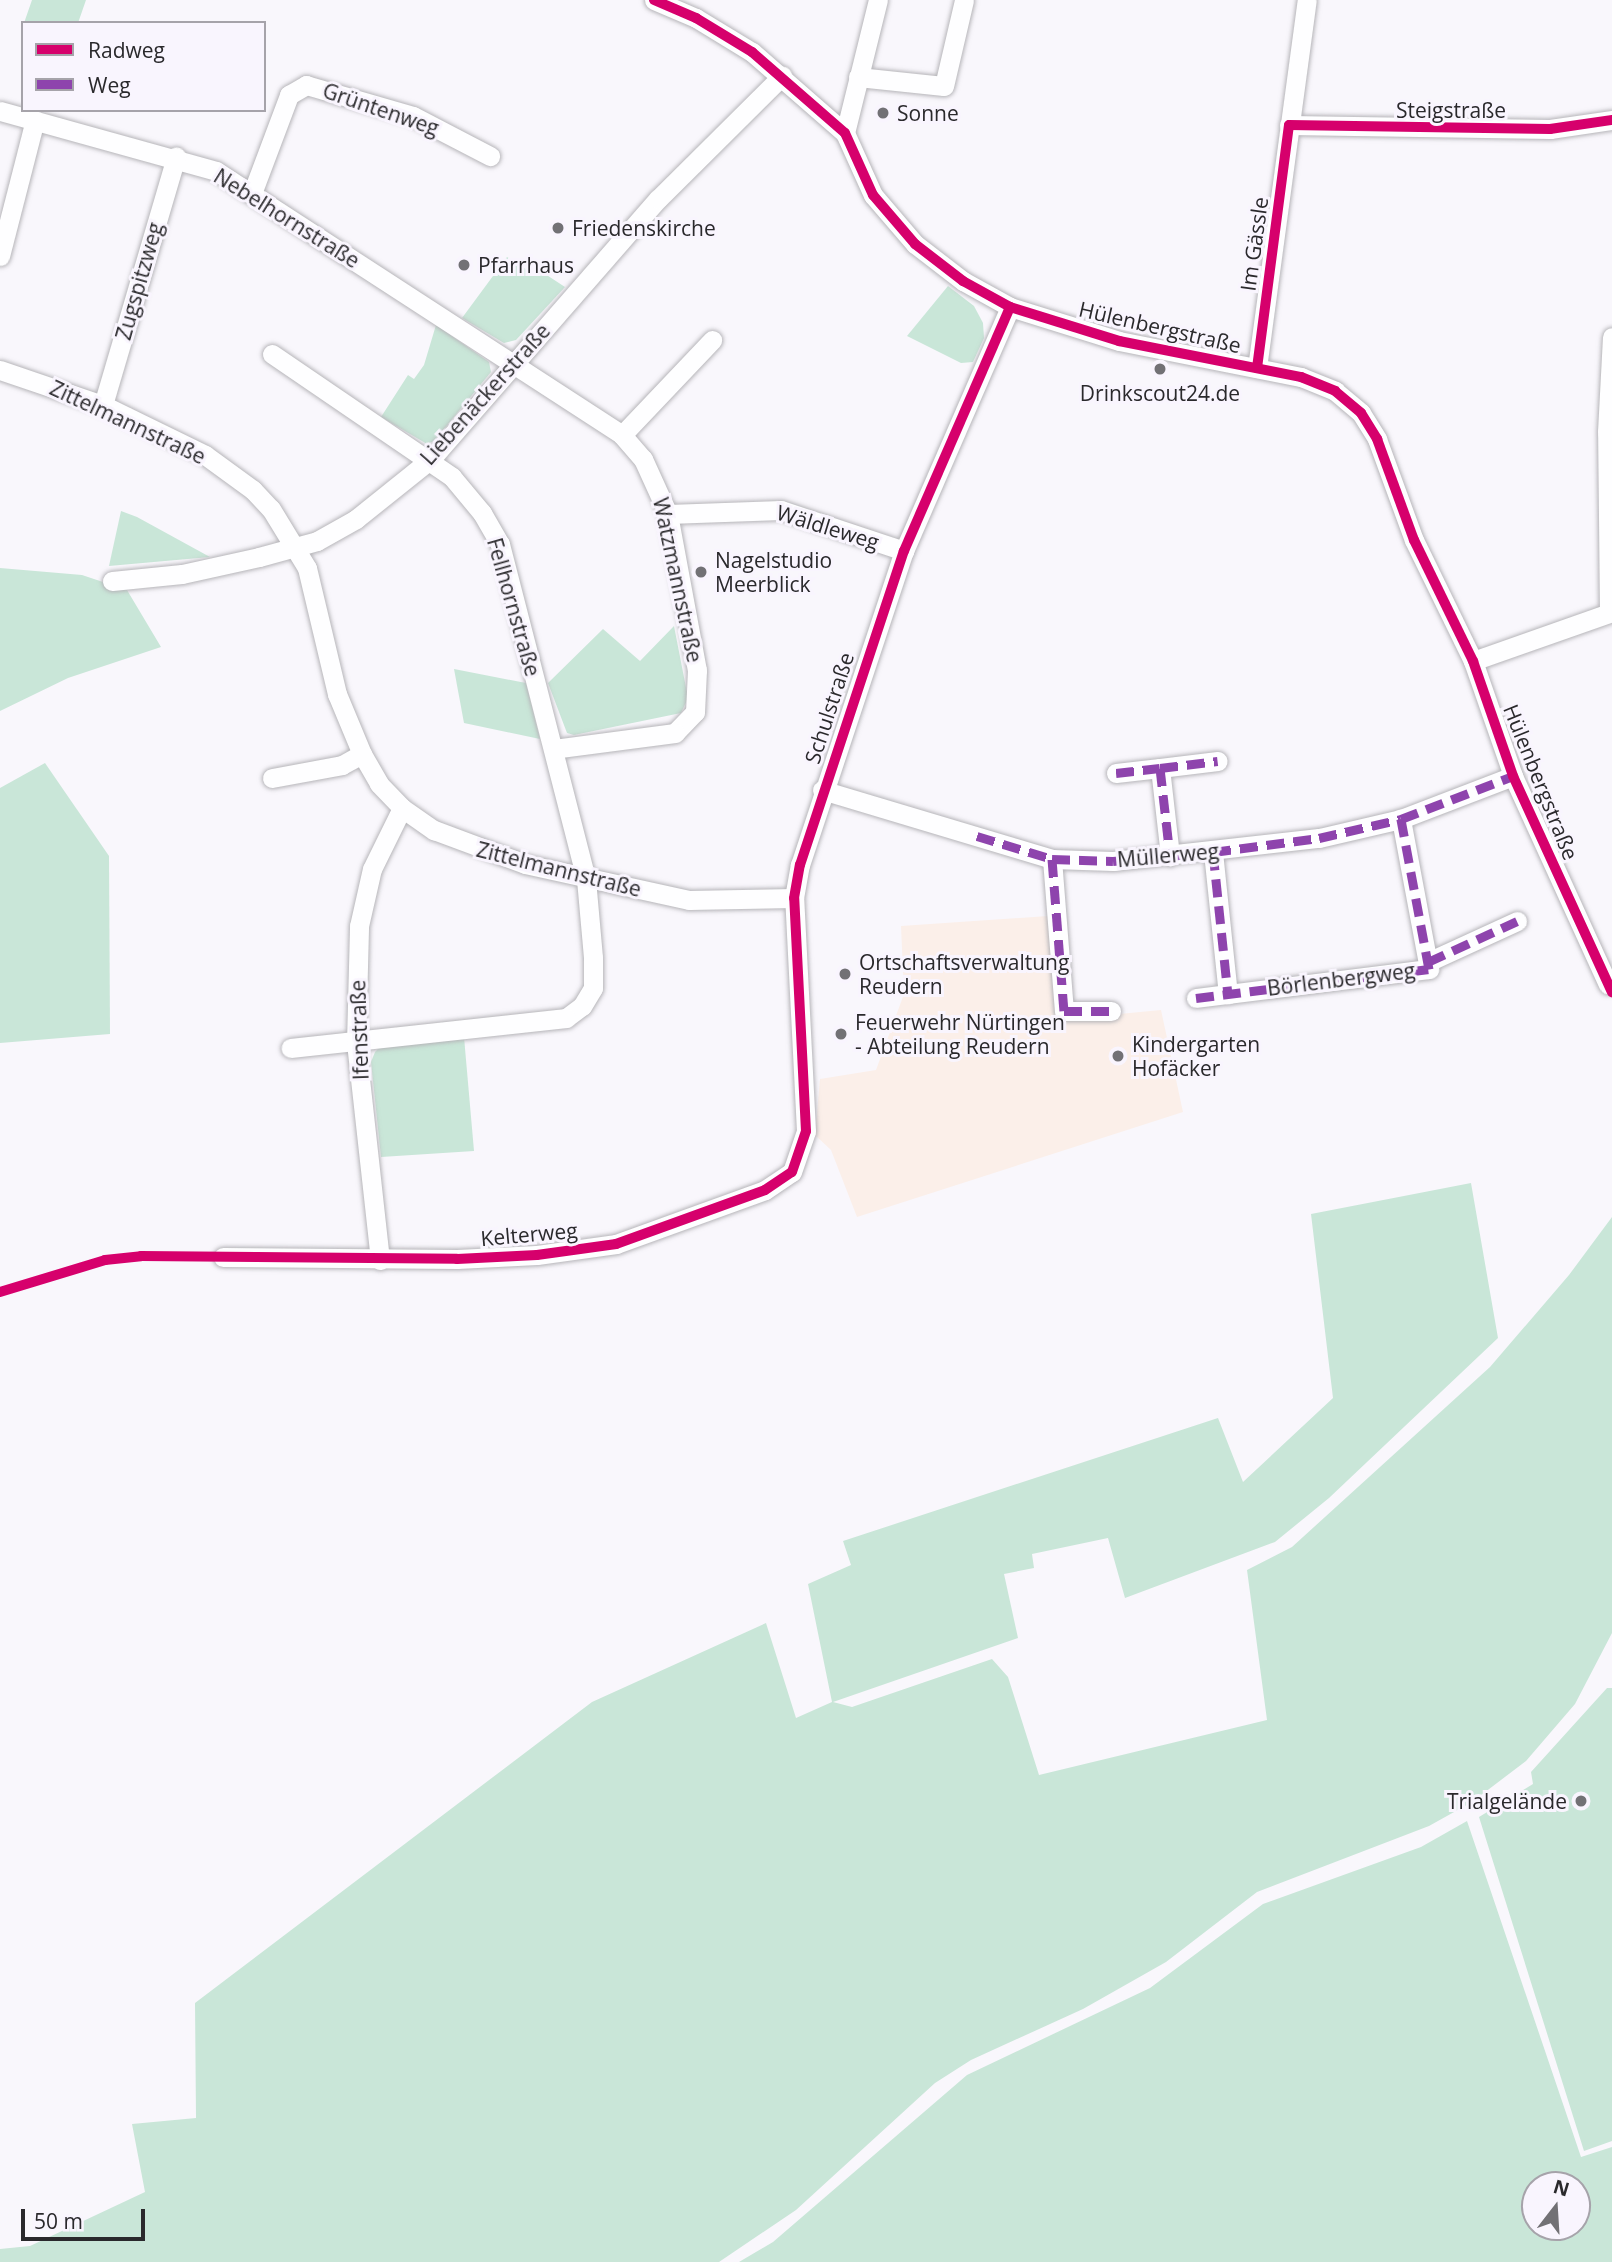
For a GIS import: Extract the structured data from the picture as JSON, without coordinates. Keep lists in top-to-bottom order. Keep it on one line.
{"streets":{"street":["Grüntenweg","Steigstraße","Nebelhornstraße","Im Gässle","Zugspitzweg","Hülenbergstraße","Liebenäckerstraße","Zittelmannstraße","Wäldleweg","Watzmannstraße","Fellhornstraße","Schulstraße","Müllerweg","Börlenbergweg","Ifenstraße","Kelterweg"]},"crossings":[["Grüntenweg","Nebelhornstraße"],["Steigstraße","Im Gässle"],["Nebelhornstraße","Zugspitzweg"],["Nebelhornstraße","Liebenäckerstraße"],["Nebelhornstraße","Watzmannstraße"],["Im Gässle","Hülenbergstraße"],["Zugspitzweg","Zittelmannstraße"],["Hülenbergstraße","Liebenäckerstraße"],["Hülenbergstraße","Schulstraße"],["Hülenbergstraße","Müllerweg"],["Liebenäckerstraße","Zittelmannstraße"],["Liebenäckerstraße","Watzmannstraße"],["Liebenäckerstraße","Fellhornstraße"],["Zittelmannstraße","Fellhornstraße"],["Zittelmannstraße","Schulstraße"],["Zittelmannstraße","Ifenstraße"],["Wäldleweg","Watzmannstraße"],["Wäldleweg","Schulstraße"],["Watzmannstraße","Fellhornstraße"],["Fellhornstraße","Ifenstraße"],["Schulstraße","Müllerweg"],["Schulstraße","Kelterweg"],["Müllerweg","Börlenbergweg"],["Ifenstraße","Kelterweg"]],"places":["Sonne","Friedenskirche","Pfarrhaus","Drinkscout24.de","Nagelstudio Meerblick","Ortschaftsverwaltung Reudern","Feuerwehr Nürtingen - Abteilung Reudern","Kindergarten Hofäcker","Trialgelände"],"legend":["Radweg","Weg"],"scale_bar":"50 m","north":"top"}
